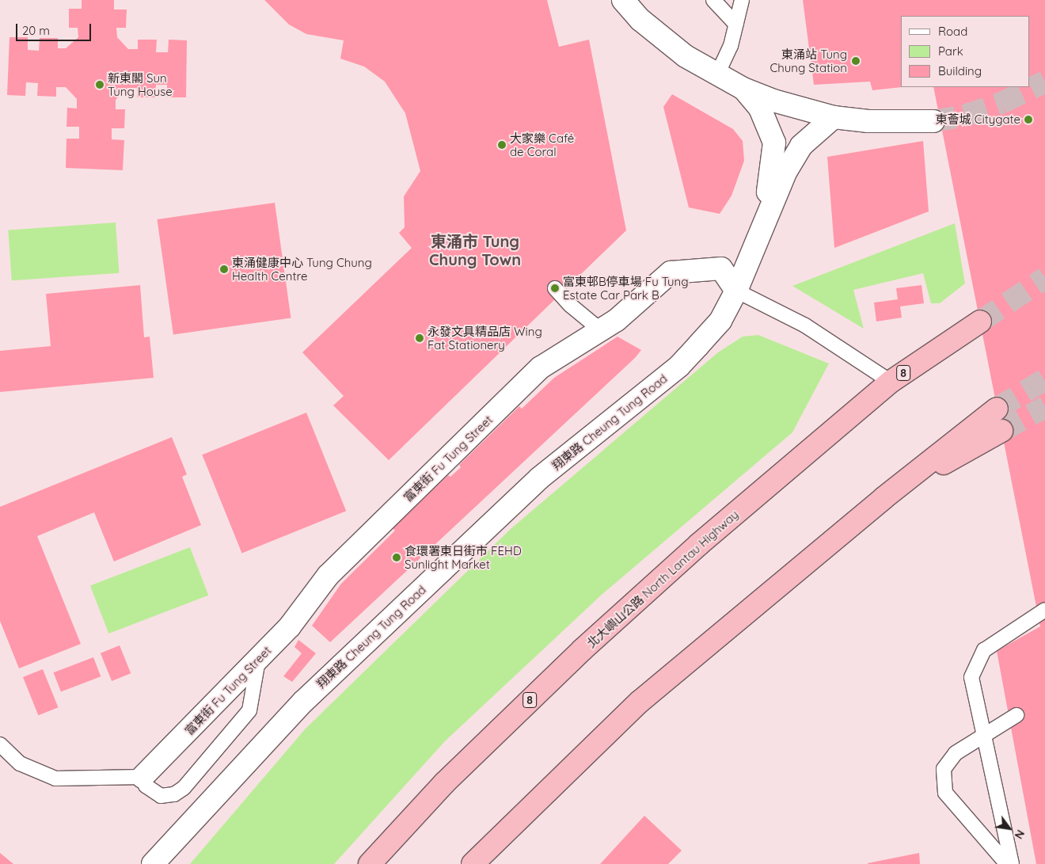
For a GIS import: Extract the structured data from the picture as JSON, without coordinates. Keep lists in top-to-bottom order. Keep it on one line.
{"streets":{"highway":["8","北大嶼山公路 North Lantau Highway"],"street":["翔東路 Cheung Tung Road","富東街 Fu Tung Street"]},"crossings":[["翔東路 Cheung Tung Road","富東街 Fu Tung Street"]],"districts":["東涌市 Tung Chung Town"],"places":["東涌站 Tung Chung Station","新東閣 Sun Tung House","東薈城 Citygate","大家樂 Café de Coral","東涌健康中心 Tung Chung Health Centre","富東邨B停車場 Fu Tung Estate Car Park B","永發文具精品店 Wing Fat Stationery","食環署東日街市 FEHD Sunlight Market"],"legend":["Road","Park","Building"],"scale_bar":"20 m","north":"bottom right"}
